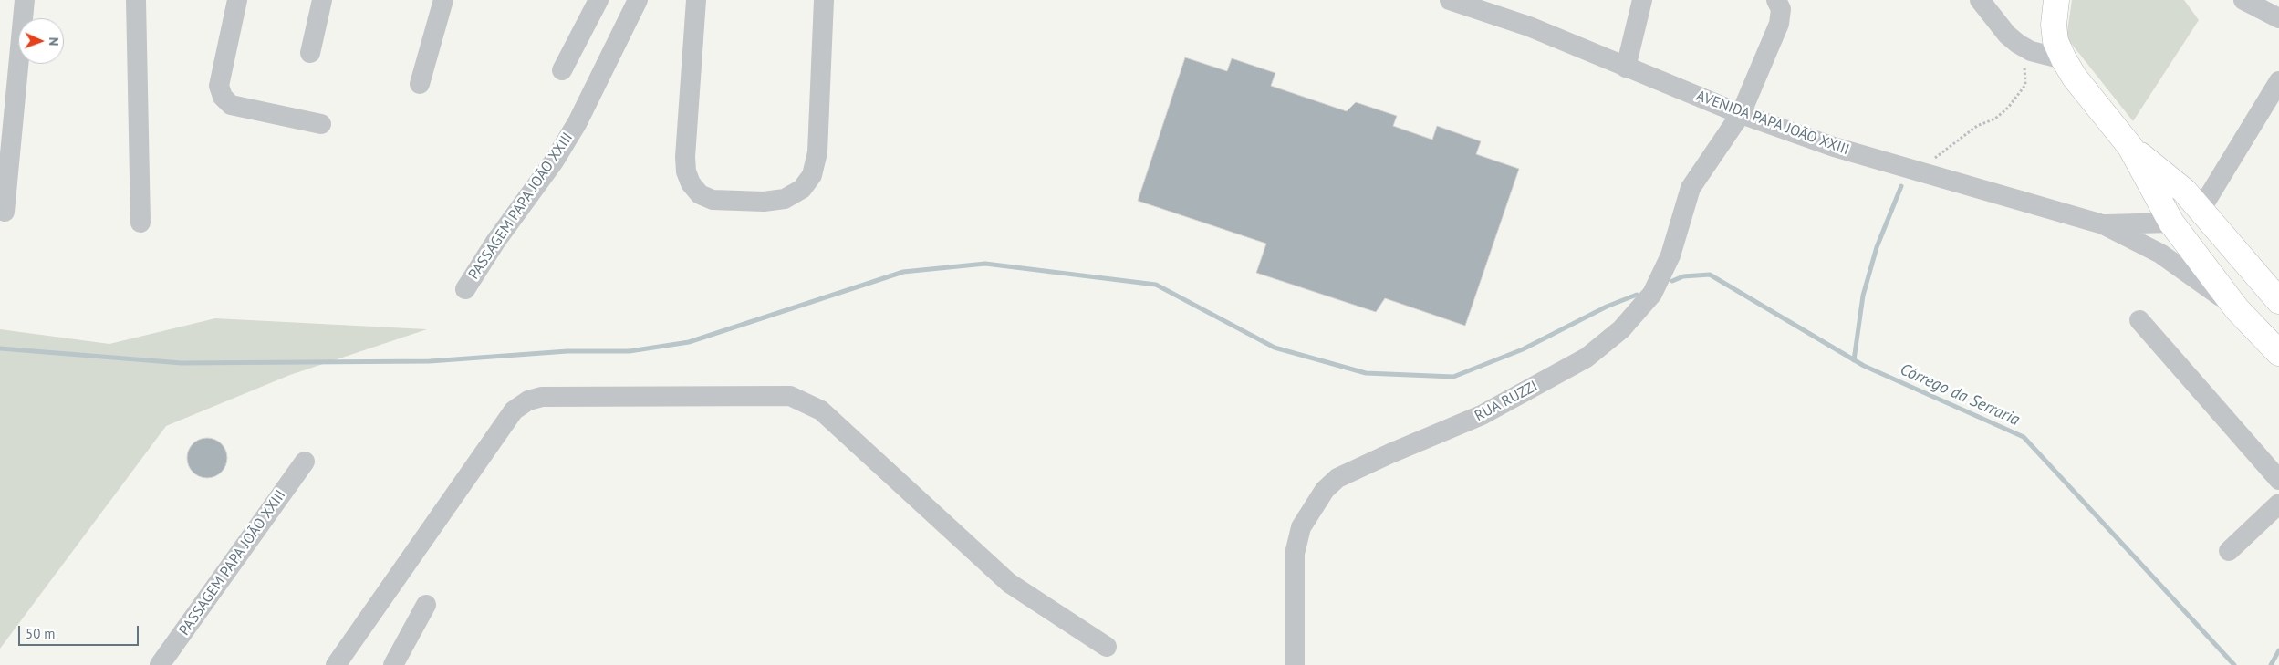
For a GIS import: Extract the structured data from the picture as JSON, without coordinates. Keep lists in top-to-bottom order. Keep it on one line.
{"streets":{"main road":["AVENIDA PAPA JOÃO XXIII"],"street":["PASSAGEM PAPA JOÃO XXIII","RUA RUZZI"]},"crossings":[["AVENIDA PAPA JOÃO XXIII","RUA RUZZI"]],"water":["Córrego da Serraria"],"scale_bar":"50 m","north":"right"}
